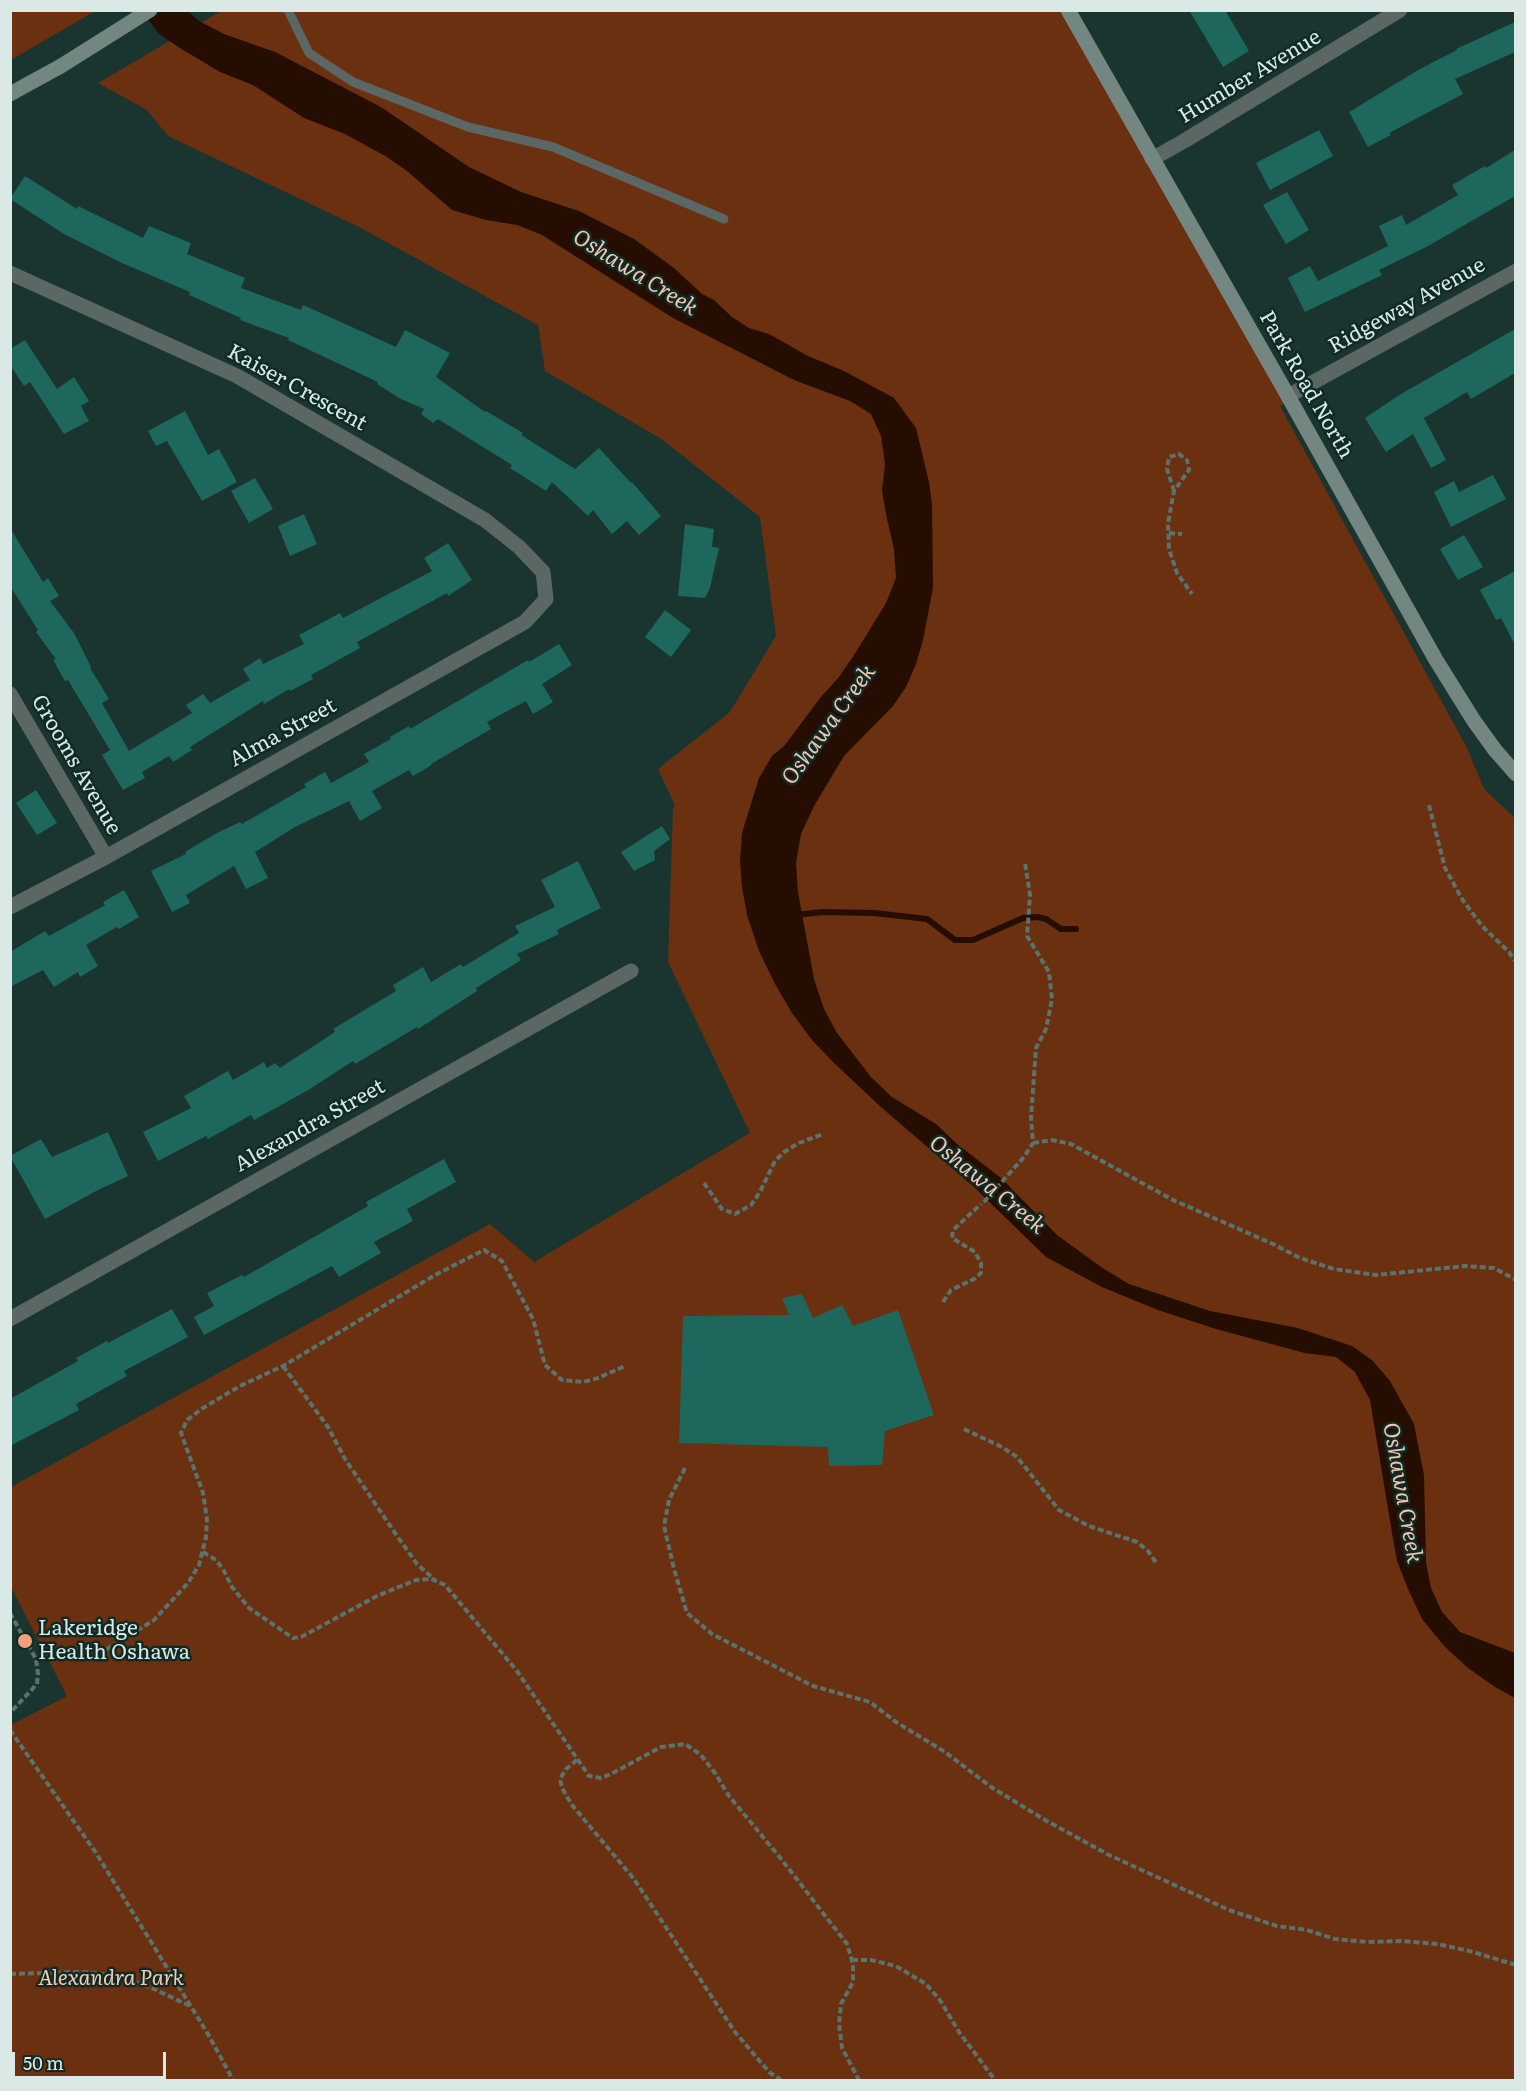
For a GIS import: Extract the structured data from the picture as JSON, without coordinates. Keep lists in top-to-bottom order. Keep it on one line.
{"streets":{"main road":["Park Road North"],"street":["Humber Avenue","Ridgeway Avenue","Kaiser Crescent","Alma Street","Grooms Avenue","Alexandra Street"]},"crossings":[["Humber Avenue","Park Road North"],["Ridgeway Avenue","Park Road North"],["Kaiser Crescent","Alma Street"],["Alma Street","Grooms Avenue"]],"water":["Oshawa Creek"],"parks":["Alexandra Park"],"places":["Lakeridge Health Oshawa"],"scale_bar":"50 m"}
